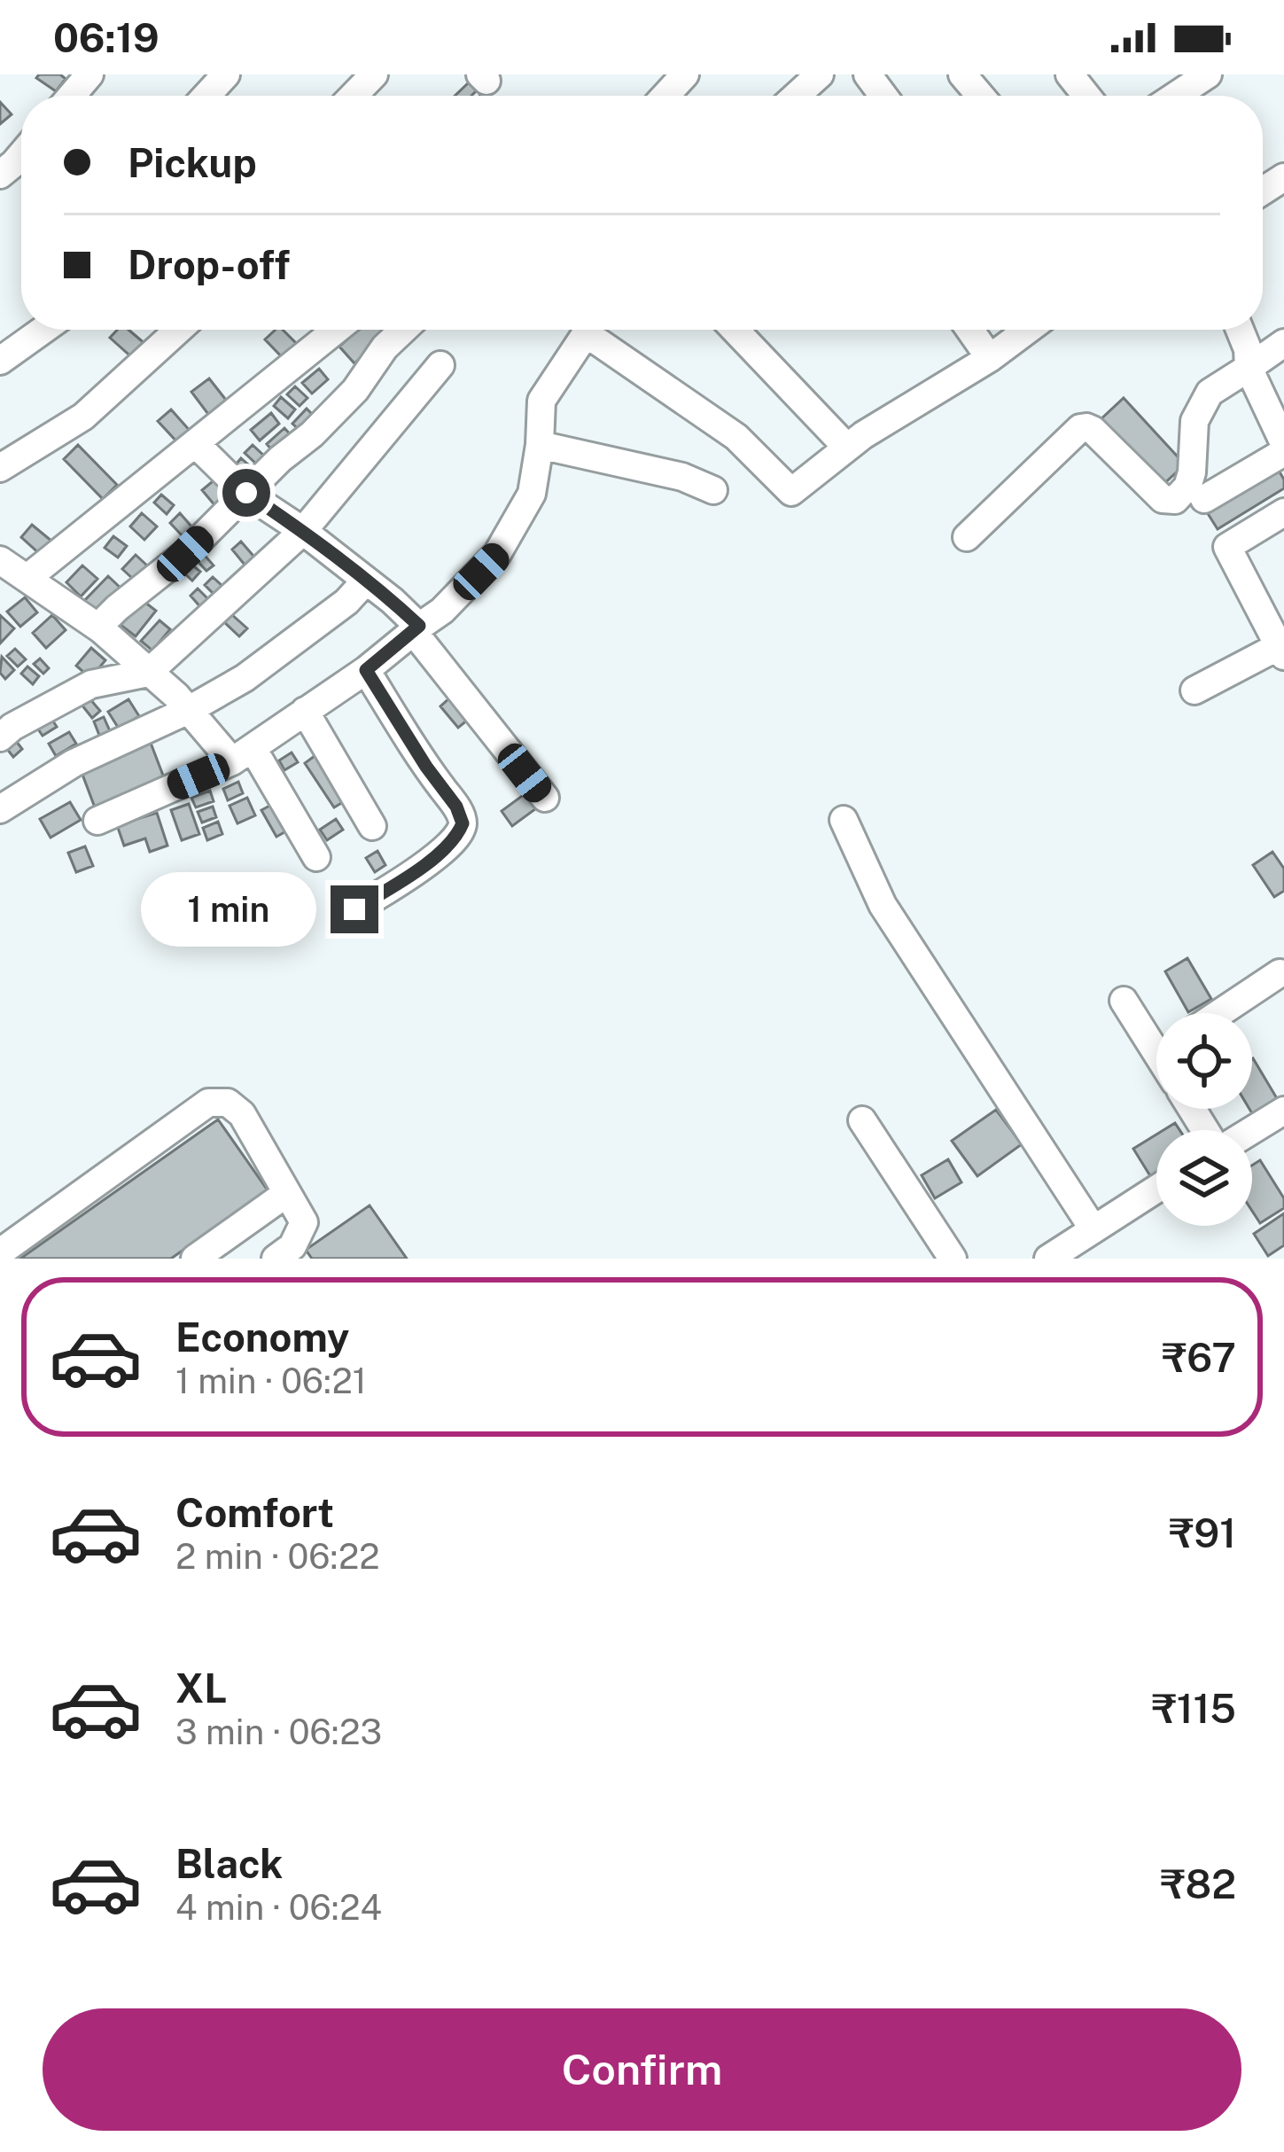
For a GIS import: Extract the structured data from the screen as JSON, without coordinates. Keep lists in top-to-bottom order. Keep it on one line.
{"page":{"status":"06:19","banner":["Pickup","Drop-off"],"bubble":"1 min","list":[{"name":"Economy","note":"1 min · 06:21","value":"₹67"},{"name":"Comfort","note":"2 min · 06:22","value":"₹91"},{"name":"XL","note":"3 min · 06:23","value":"₹115"},{"name":"Black","note":"4 min · 06:24","value":"₹82"}],"buttons":"Confirm"}}
